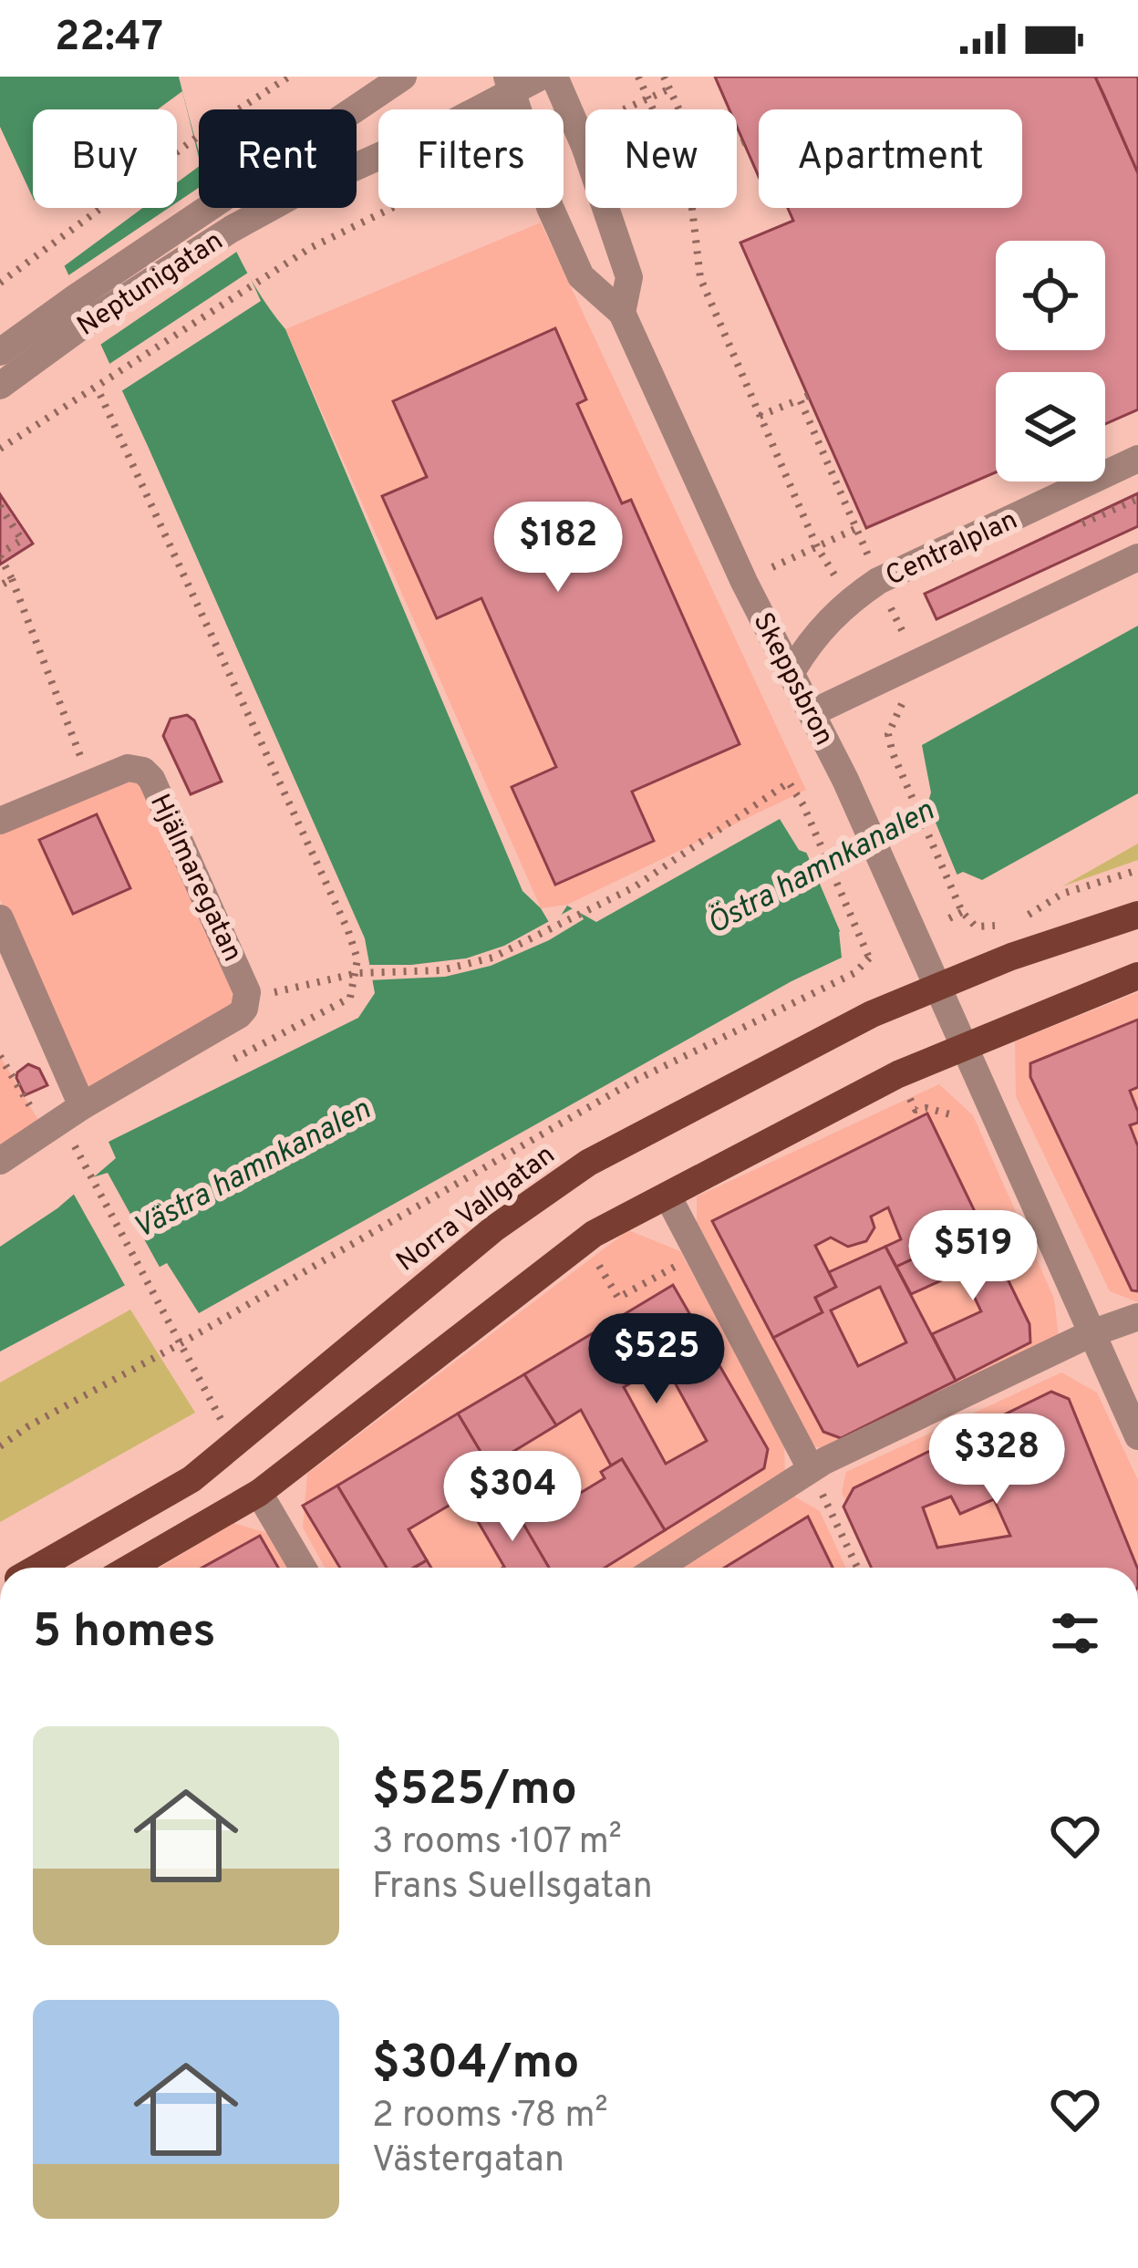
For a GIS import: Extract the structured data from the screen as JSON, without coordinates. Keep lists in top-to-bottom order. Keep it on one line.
{"streets":{"main road":["Norra Vallgatan"],"street":["Neptunigatan","Centralplan","Skeppsbron","Hjälmaregatan"]},"crossings":[["Centralplan","Skeppsbron"],["Skeppsbron","Norra Vallgatan"]],"water":["Östra hamnkanalen","Västra hamnkanalen"],"page":{"status":"22:47","chip":["Buy","Rent","Filters","New","Apartment"],"price":["$182","$519","$525","$328","$304"],"heading":"5 homes","list":[{"name":"$525/mo","note":"3 rooms · 107 m² · Frans Suellsgatan"},{"name":"$304/mo","note":"2 rooms · 78 m² · Västergatan"}]}}
